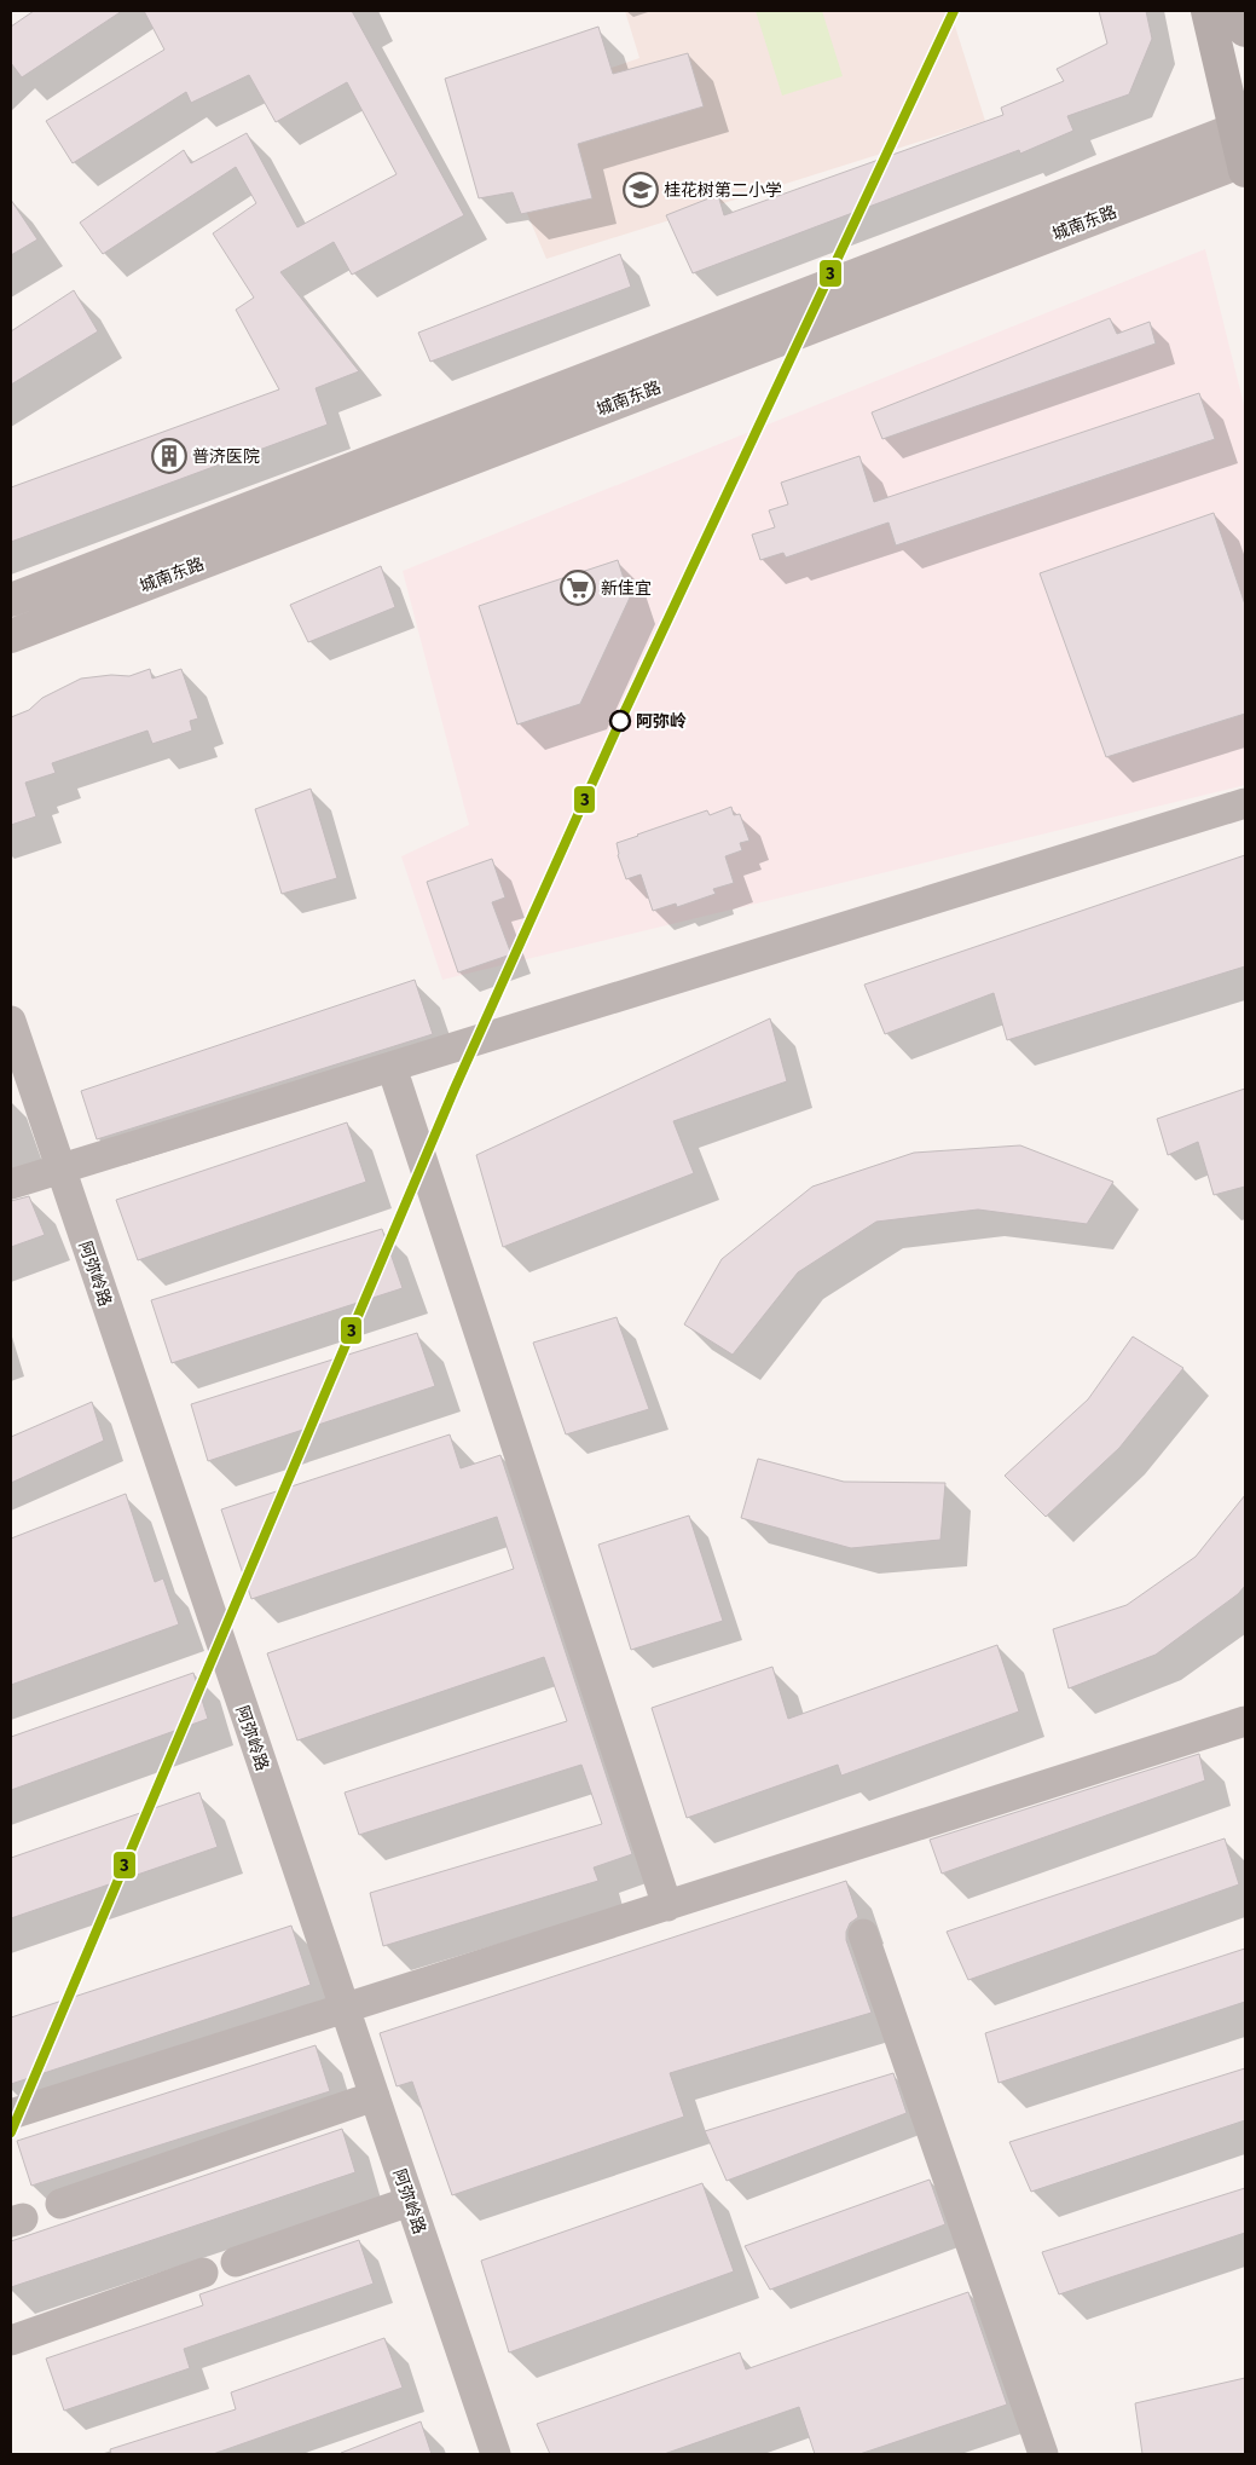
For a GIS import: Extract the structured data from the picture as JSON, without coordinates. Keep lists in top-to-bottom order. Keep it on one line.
{"streets":{"main road":["城南东路"],"street":["阿弥岭路"]},"places":{"school or university":["桂花树第二小学"],"building":["普济医院"],"supermarket":["新佳宜"],"other":["阿弥岭"]},"lines":["transit line 3"]}
